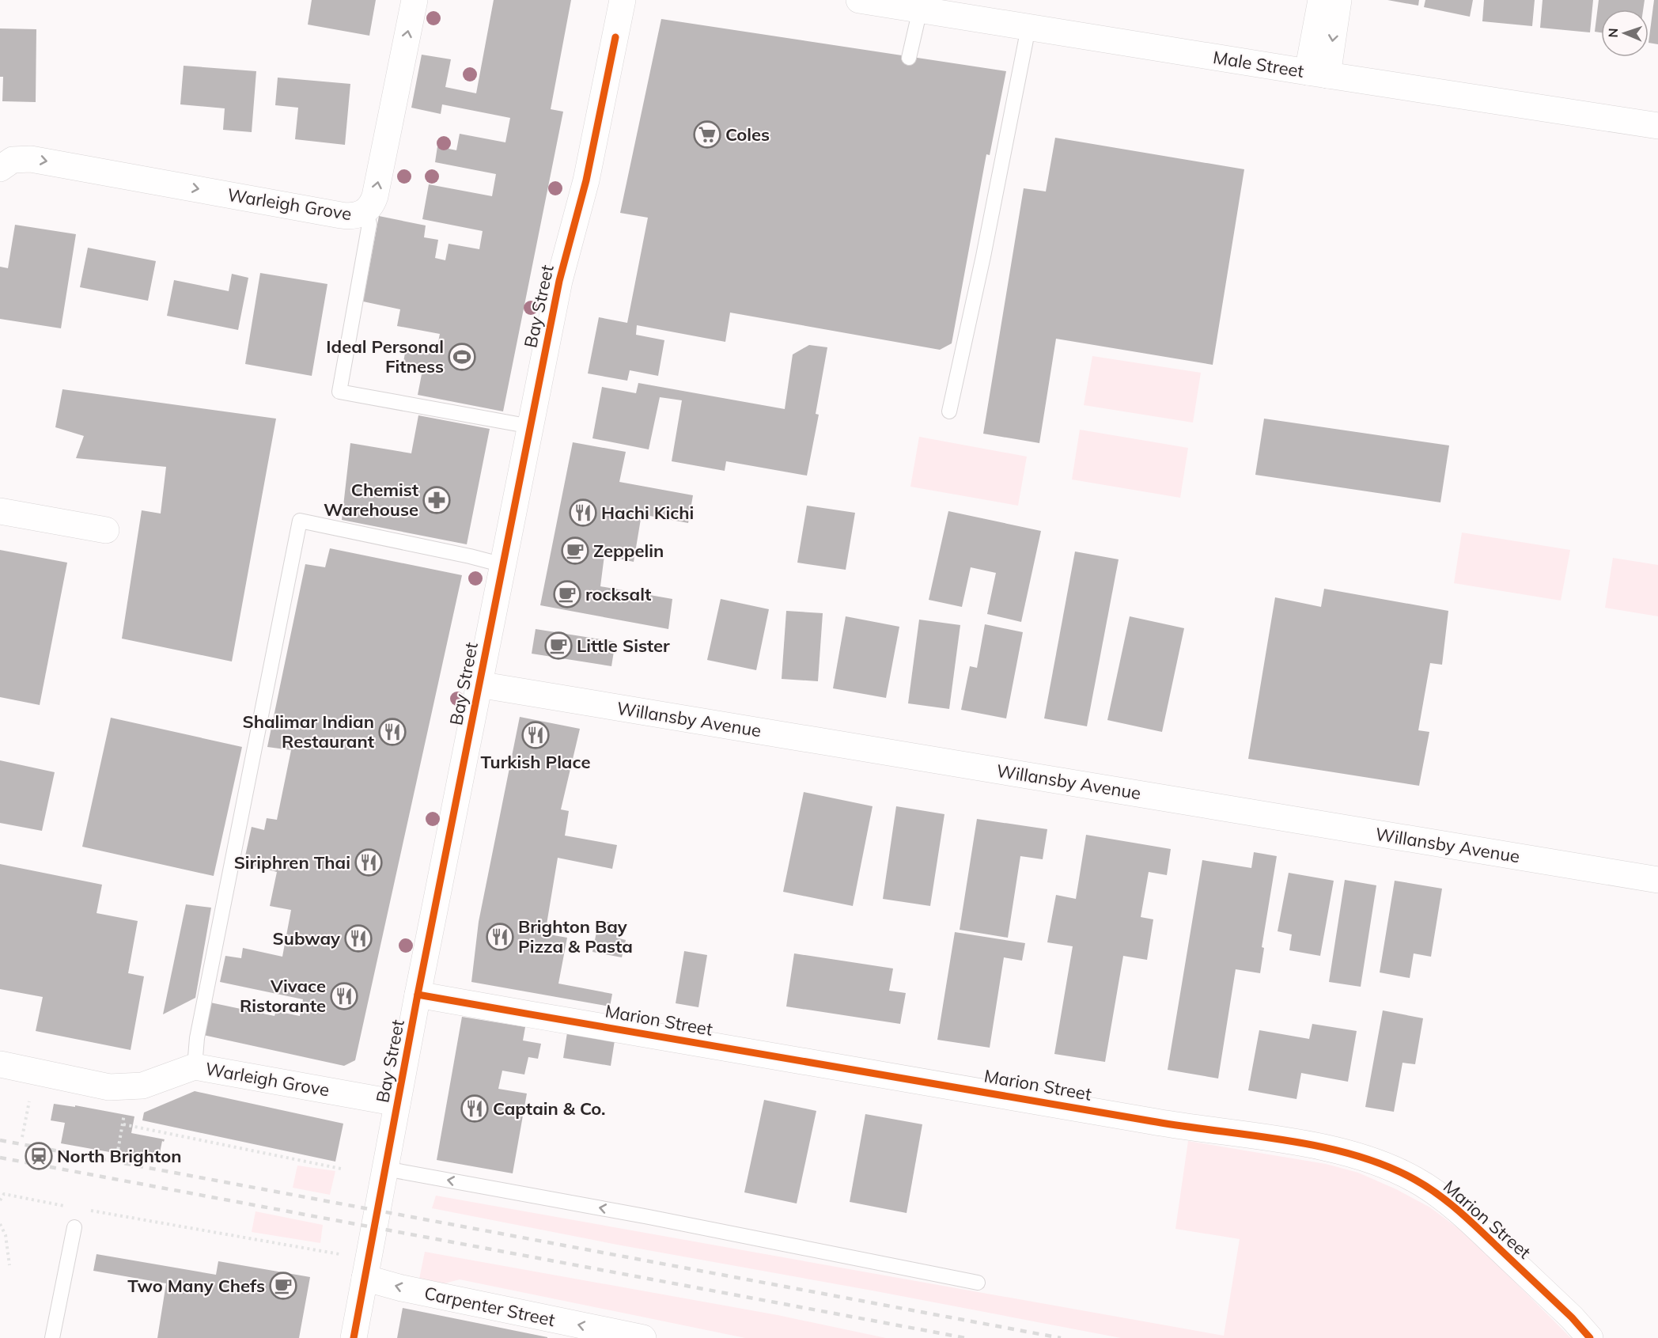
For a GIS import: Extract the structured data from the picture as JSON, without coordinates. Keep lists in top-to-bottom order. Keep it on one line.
{"streets":{"street":["Male Street","Warleigh Grove","Bay Street","Willansby Avenue","Marion Street","Carpenter Street"]},"crossings":[["Warleigh Grove","Bay Street"],["Bay Street","Willansby Avenue"],["Bay Street","Marion Street"],["Bay Street","Carpenter Street"]],"one_way":["Carpenter Street"],"places":{"supermarket":["Coles"],"sports":["Ideal Personal Fitness"],"pharmacy":["Chemist Warehouse"],"restaurant":["Hachi Kichi","Shalimar Indian Restaurant","Turkish Place","Siriphren Thai","Brighton Bay Pizza & Pasta","Subway","Vivace Ristorante","Captain & Co."],"cafe":["Zeppelin","rocksalt","Little Sister","Two Many Chefs"],"station":["North Brighton"]},"north":"left"}
